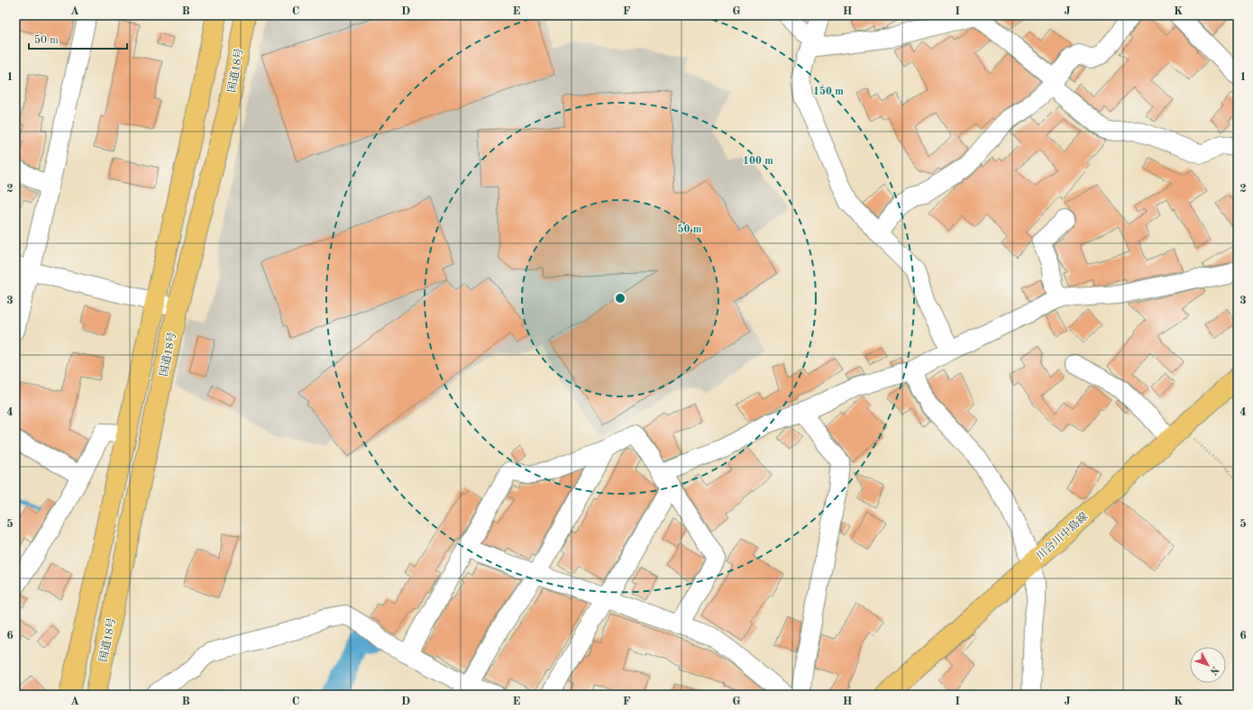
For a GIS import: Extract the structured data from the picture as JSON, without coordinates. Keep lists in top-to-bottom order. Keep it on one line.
{"streets":{"main road":["国道18号","川合川中島線"]},"scale_bar":"50 m","north":"bottom right","grid":{"columns":["A","B","C","D","E","F","G","H","I","J","K"],"rows":["1","2","3","4","5","6"]},"rings":["150 m","100 m","50 m"]}
